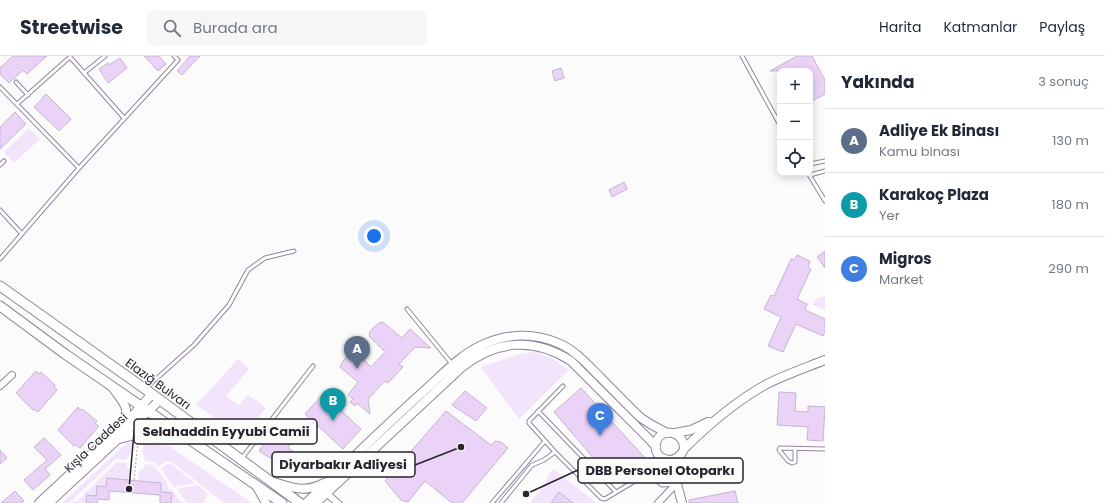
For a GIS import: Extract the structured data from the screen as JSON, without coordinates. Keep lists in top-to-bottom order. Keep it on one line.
{"streets":{"main road":["Elazığ Bulvarı"],"street":["Kışla Caddesi"]},"crossings":[["Elazığ Bulvarı","Kışla Caddesi"]],"places":["Diyarbakır Adliyesi","Selahaddin Eyyubi Camii","DBB Personel Otoparkı"],"page":{"header":"Streetwise","search":"Burada ara","nav":["Harita","Katmanlar","Paylaş"],"heading":["Yakında","3 sonuç"],"map_buttons":["+","−"],"list":[{"mark":"A","name":"Adliye Ek Binası","note":"Kamu binası","value":"130 m"},{"mark":"B","name":"Karakoç Plaza","note":"Yer","value":"180 m"},{"mark":"C","name":"Migros","note":"Market","value":"290 m"}],"pins":["A","B","C"]}}
